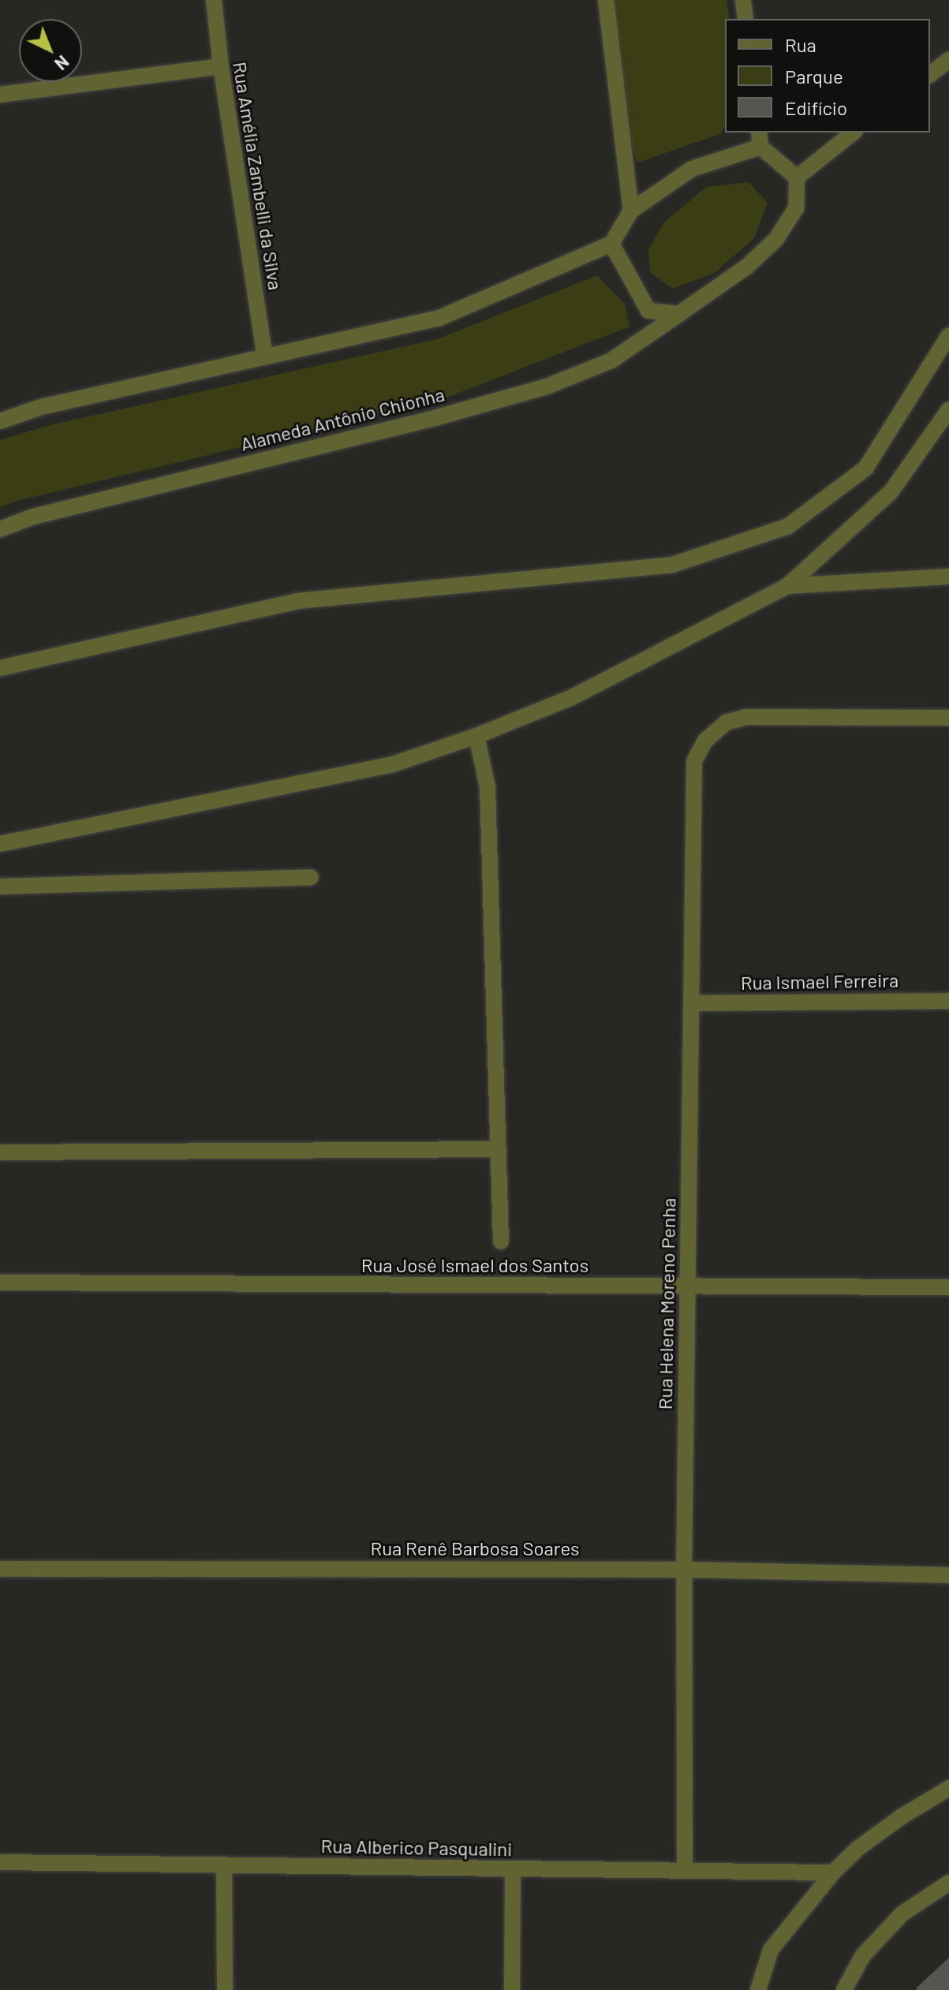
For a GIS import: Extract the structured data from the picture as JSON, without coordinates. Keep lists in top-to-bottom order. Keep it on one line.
{"streets":{"street":["Rua Amélia Zambelli da Silva","Alameda Antônio Chionha","Rua Ismael Ferreira","Rua José Ismael dos Santos","Rua Helena Moreno Penha","Rua Renê Barbosa Soares","Rua Alberico Pasqualini"]},"crossings":[["Rua Ismael Ferreira","Rua Helena Moreno Penha"],["Rua José Ismael dos Santos","Rua Helena Moreno Penha"],["Rua Helena Moreno Penha","Rua Renê Barbosa Soares"],["Rua Helena Moreno Penha","Rua Alberico Pasqualini"]],"legend":["Rua","Parque","Edifício"],"north":"bottom right"}
